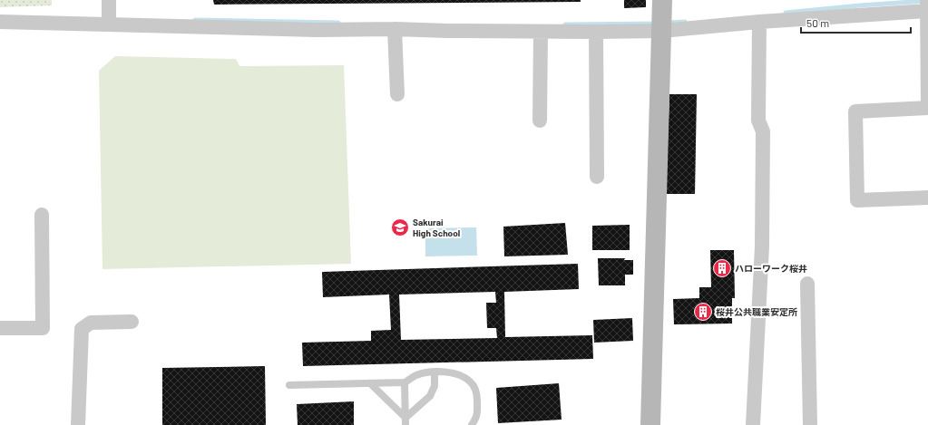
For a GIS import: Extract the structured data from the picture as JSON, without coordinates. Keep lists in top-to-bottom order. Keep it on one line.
{"places":{"school or university":["Sakurai High School"],"building":["ハローワーク桜井","桜井公共職業安定所"]},"scale_bar":"50 m"}
